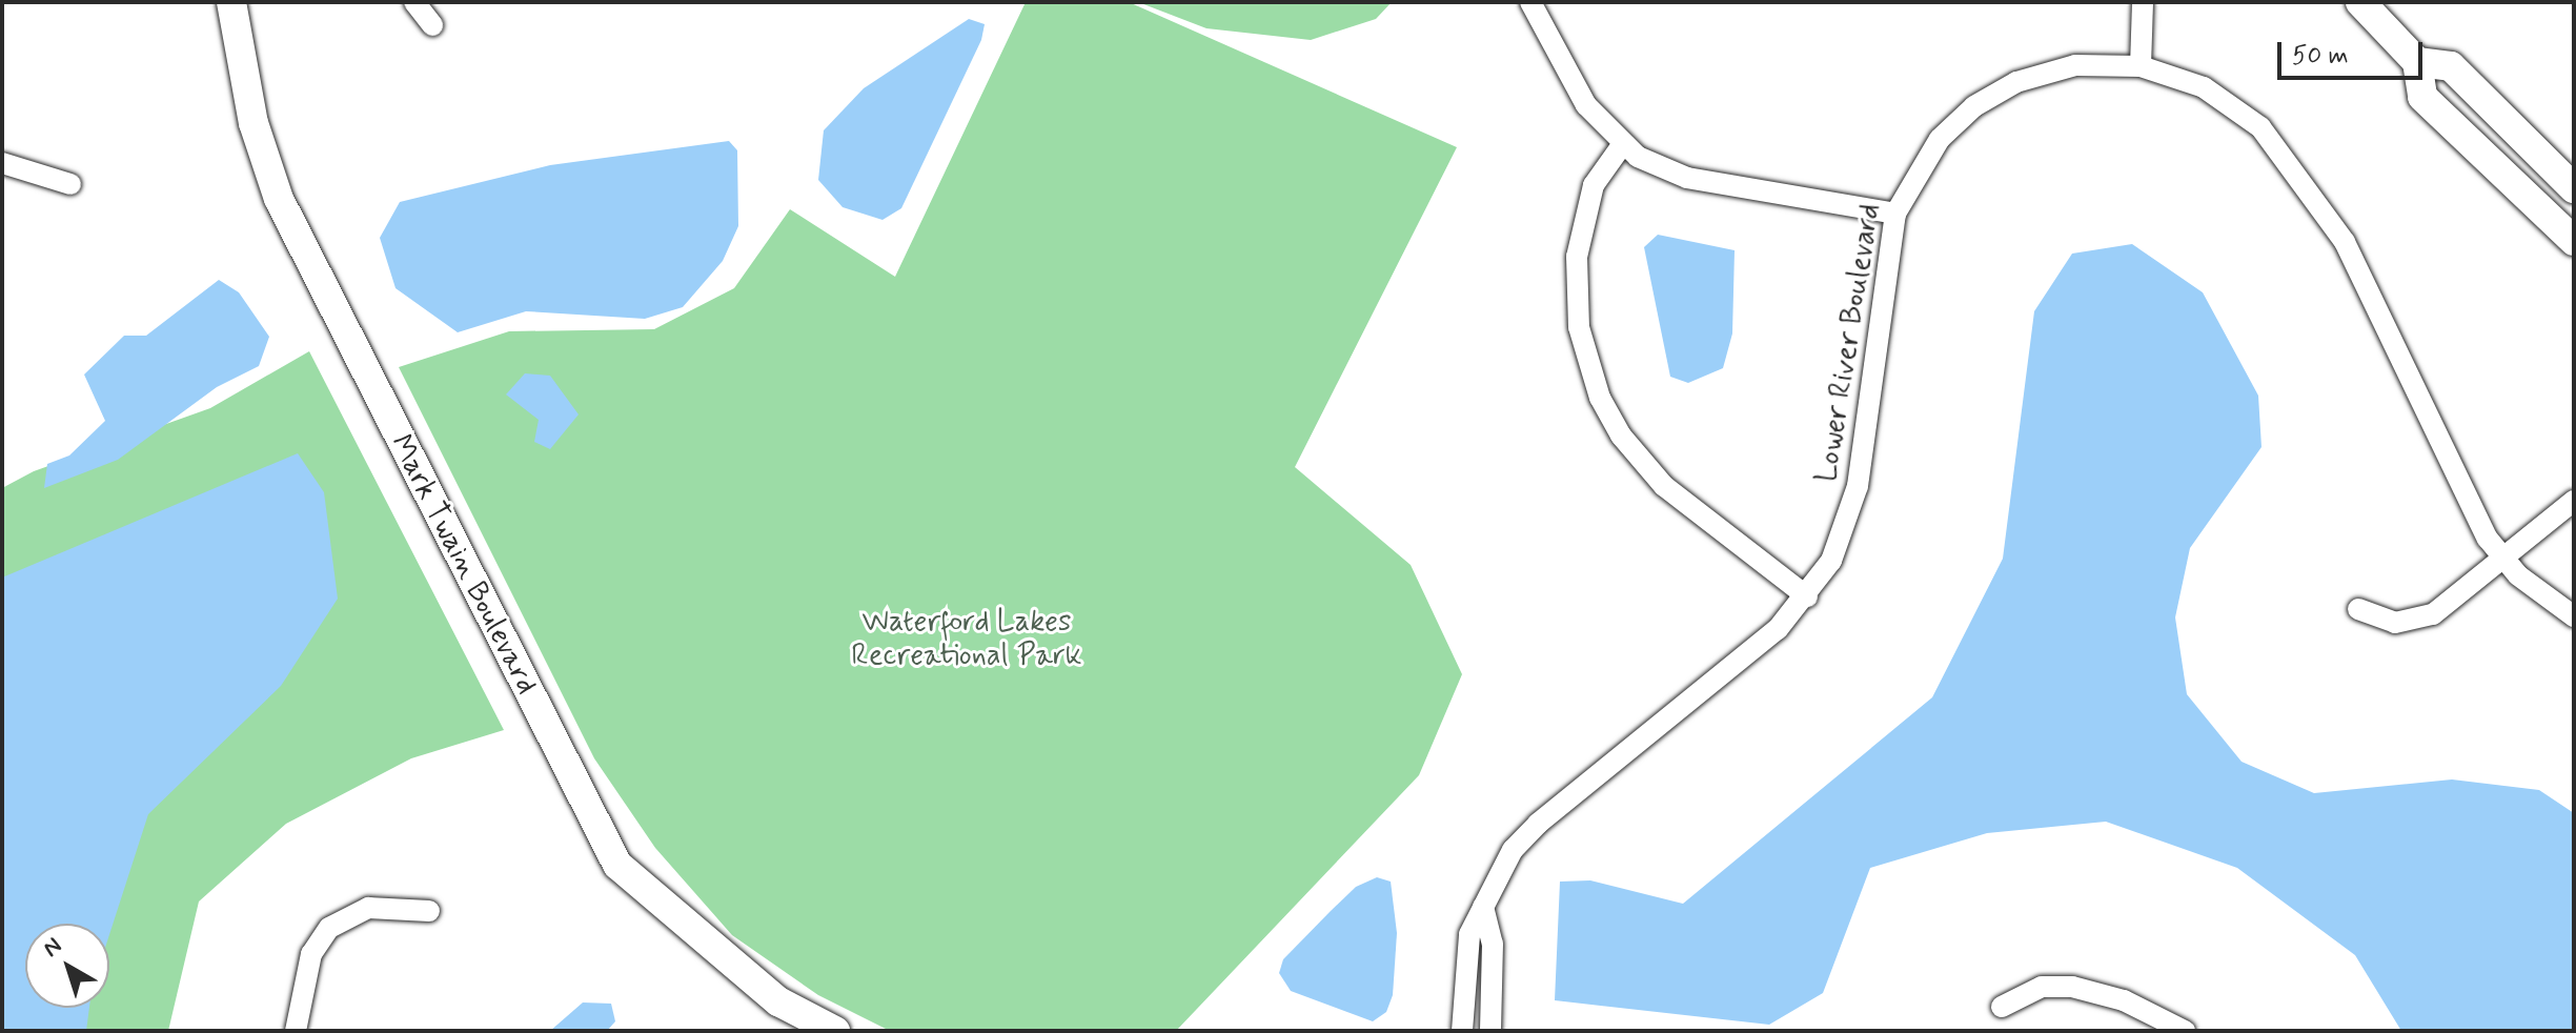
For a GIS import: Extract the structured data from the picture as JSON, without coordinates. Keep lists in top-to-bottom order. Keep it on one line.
{"streets":{"street":["Lower River Boulevard","Mark Twain Boulevard"]},"parks":["Waterford Lakes Recreational Park"],"scale_bar":"50 m","north":"top left"}
